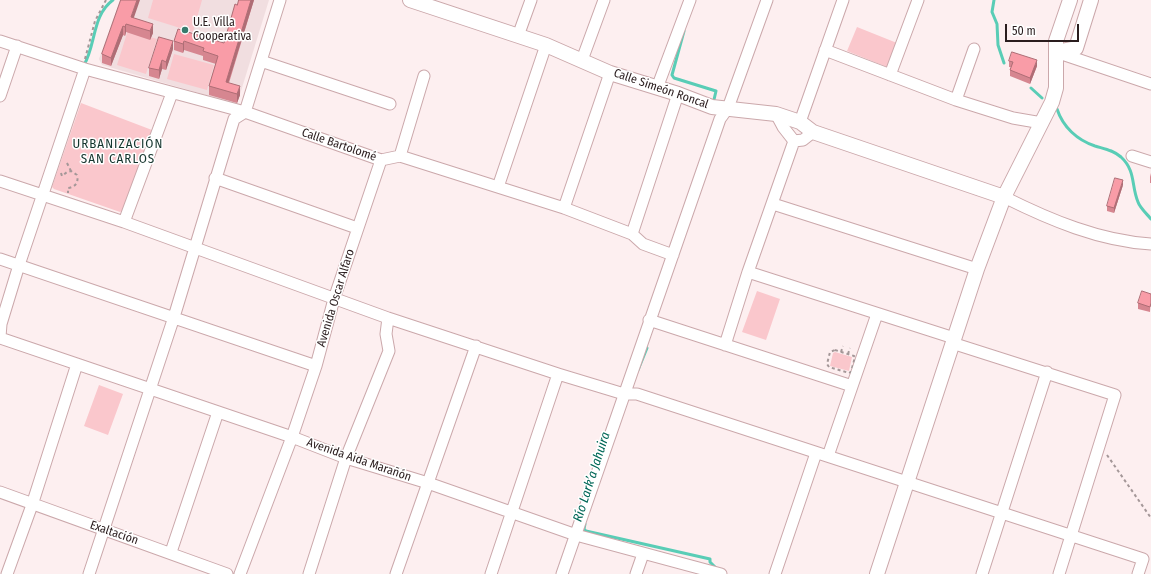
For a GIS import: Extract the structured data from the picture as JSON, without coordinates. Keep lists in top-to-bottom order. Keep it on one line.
{"streets":{"street":["Calle Simeón Roncal","Calle Bartolomé","Avenida Oscar Alfaro","Avenida Aida Marañón","Exaltación"]},"crossings":[["Calle Bartolomé","Avenida Oscar Alfaro"],["Avenida Oscar Alfaro","Avenida Aida Marañón"]],"districts":["URBANIZACIÓN SAN CARLOS"],"water":["Río Lark’a Jahuira"],"places":["U.E. Villa Cooperativa"],"scale_bar":"50 m"}
